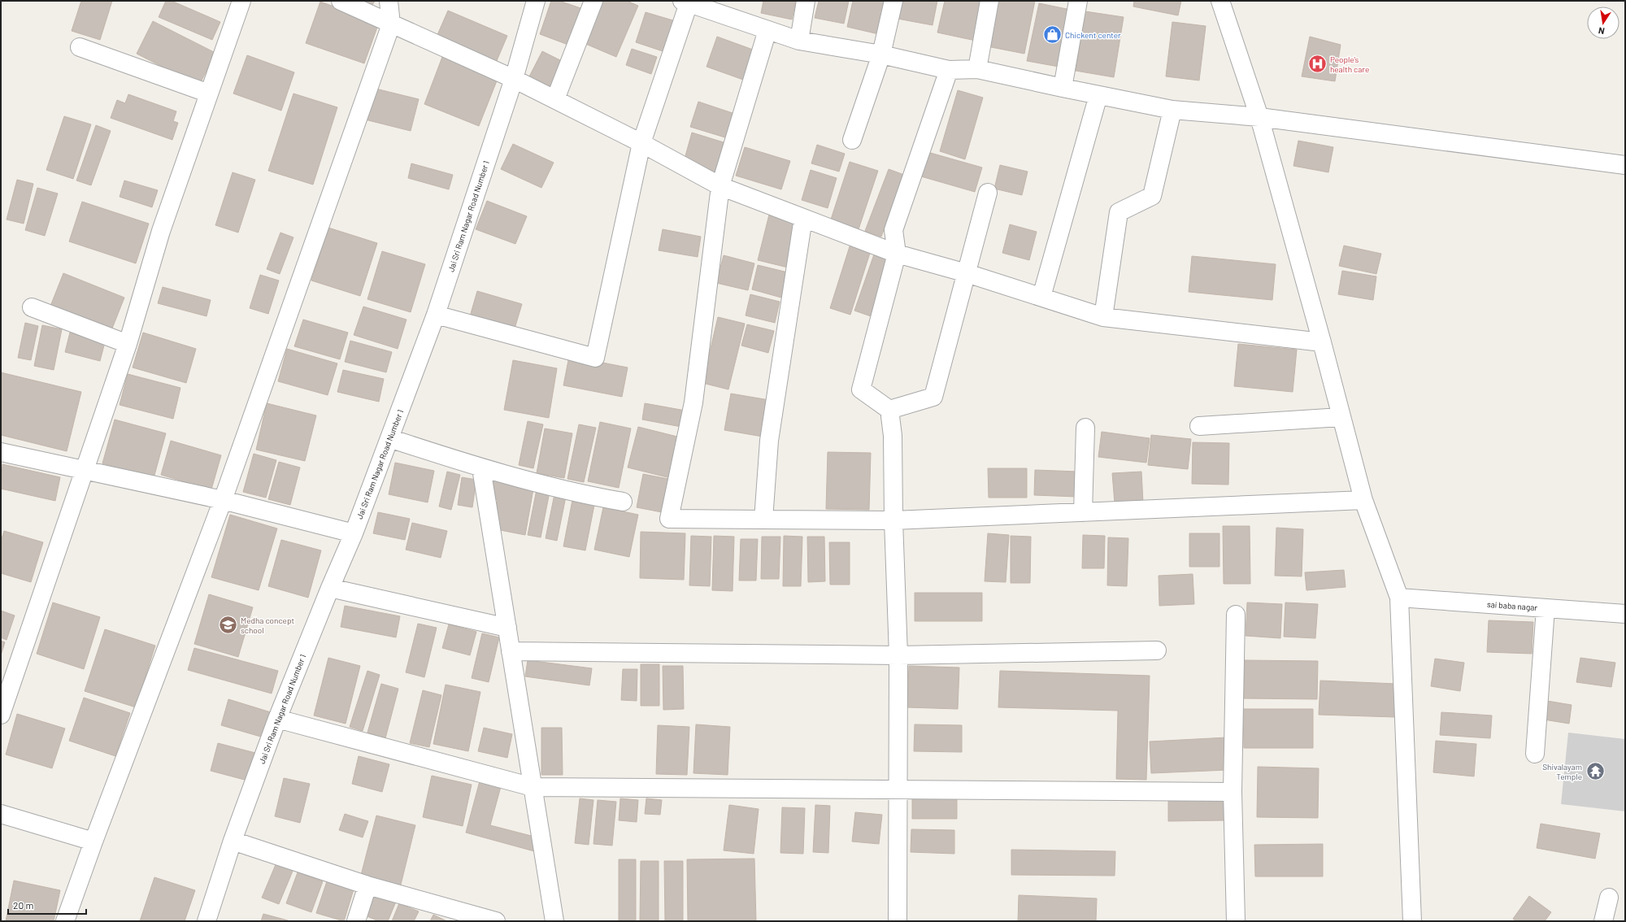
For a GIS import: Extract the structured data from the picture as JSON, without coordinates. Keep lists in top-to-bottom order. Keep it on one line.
{"streets":{"street":["Jai Sri Ram Nagar Road Number 1","sai baba nagar"]},"places":{"shop":["Chickent center"],"hospital":["People's health care"],"school or university":["Medha concept school"],"temple":["Shivalayam Temple"]},"scale_bar":"20 m","north":"bottom"}
